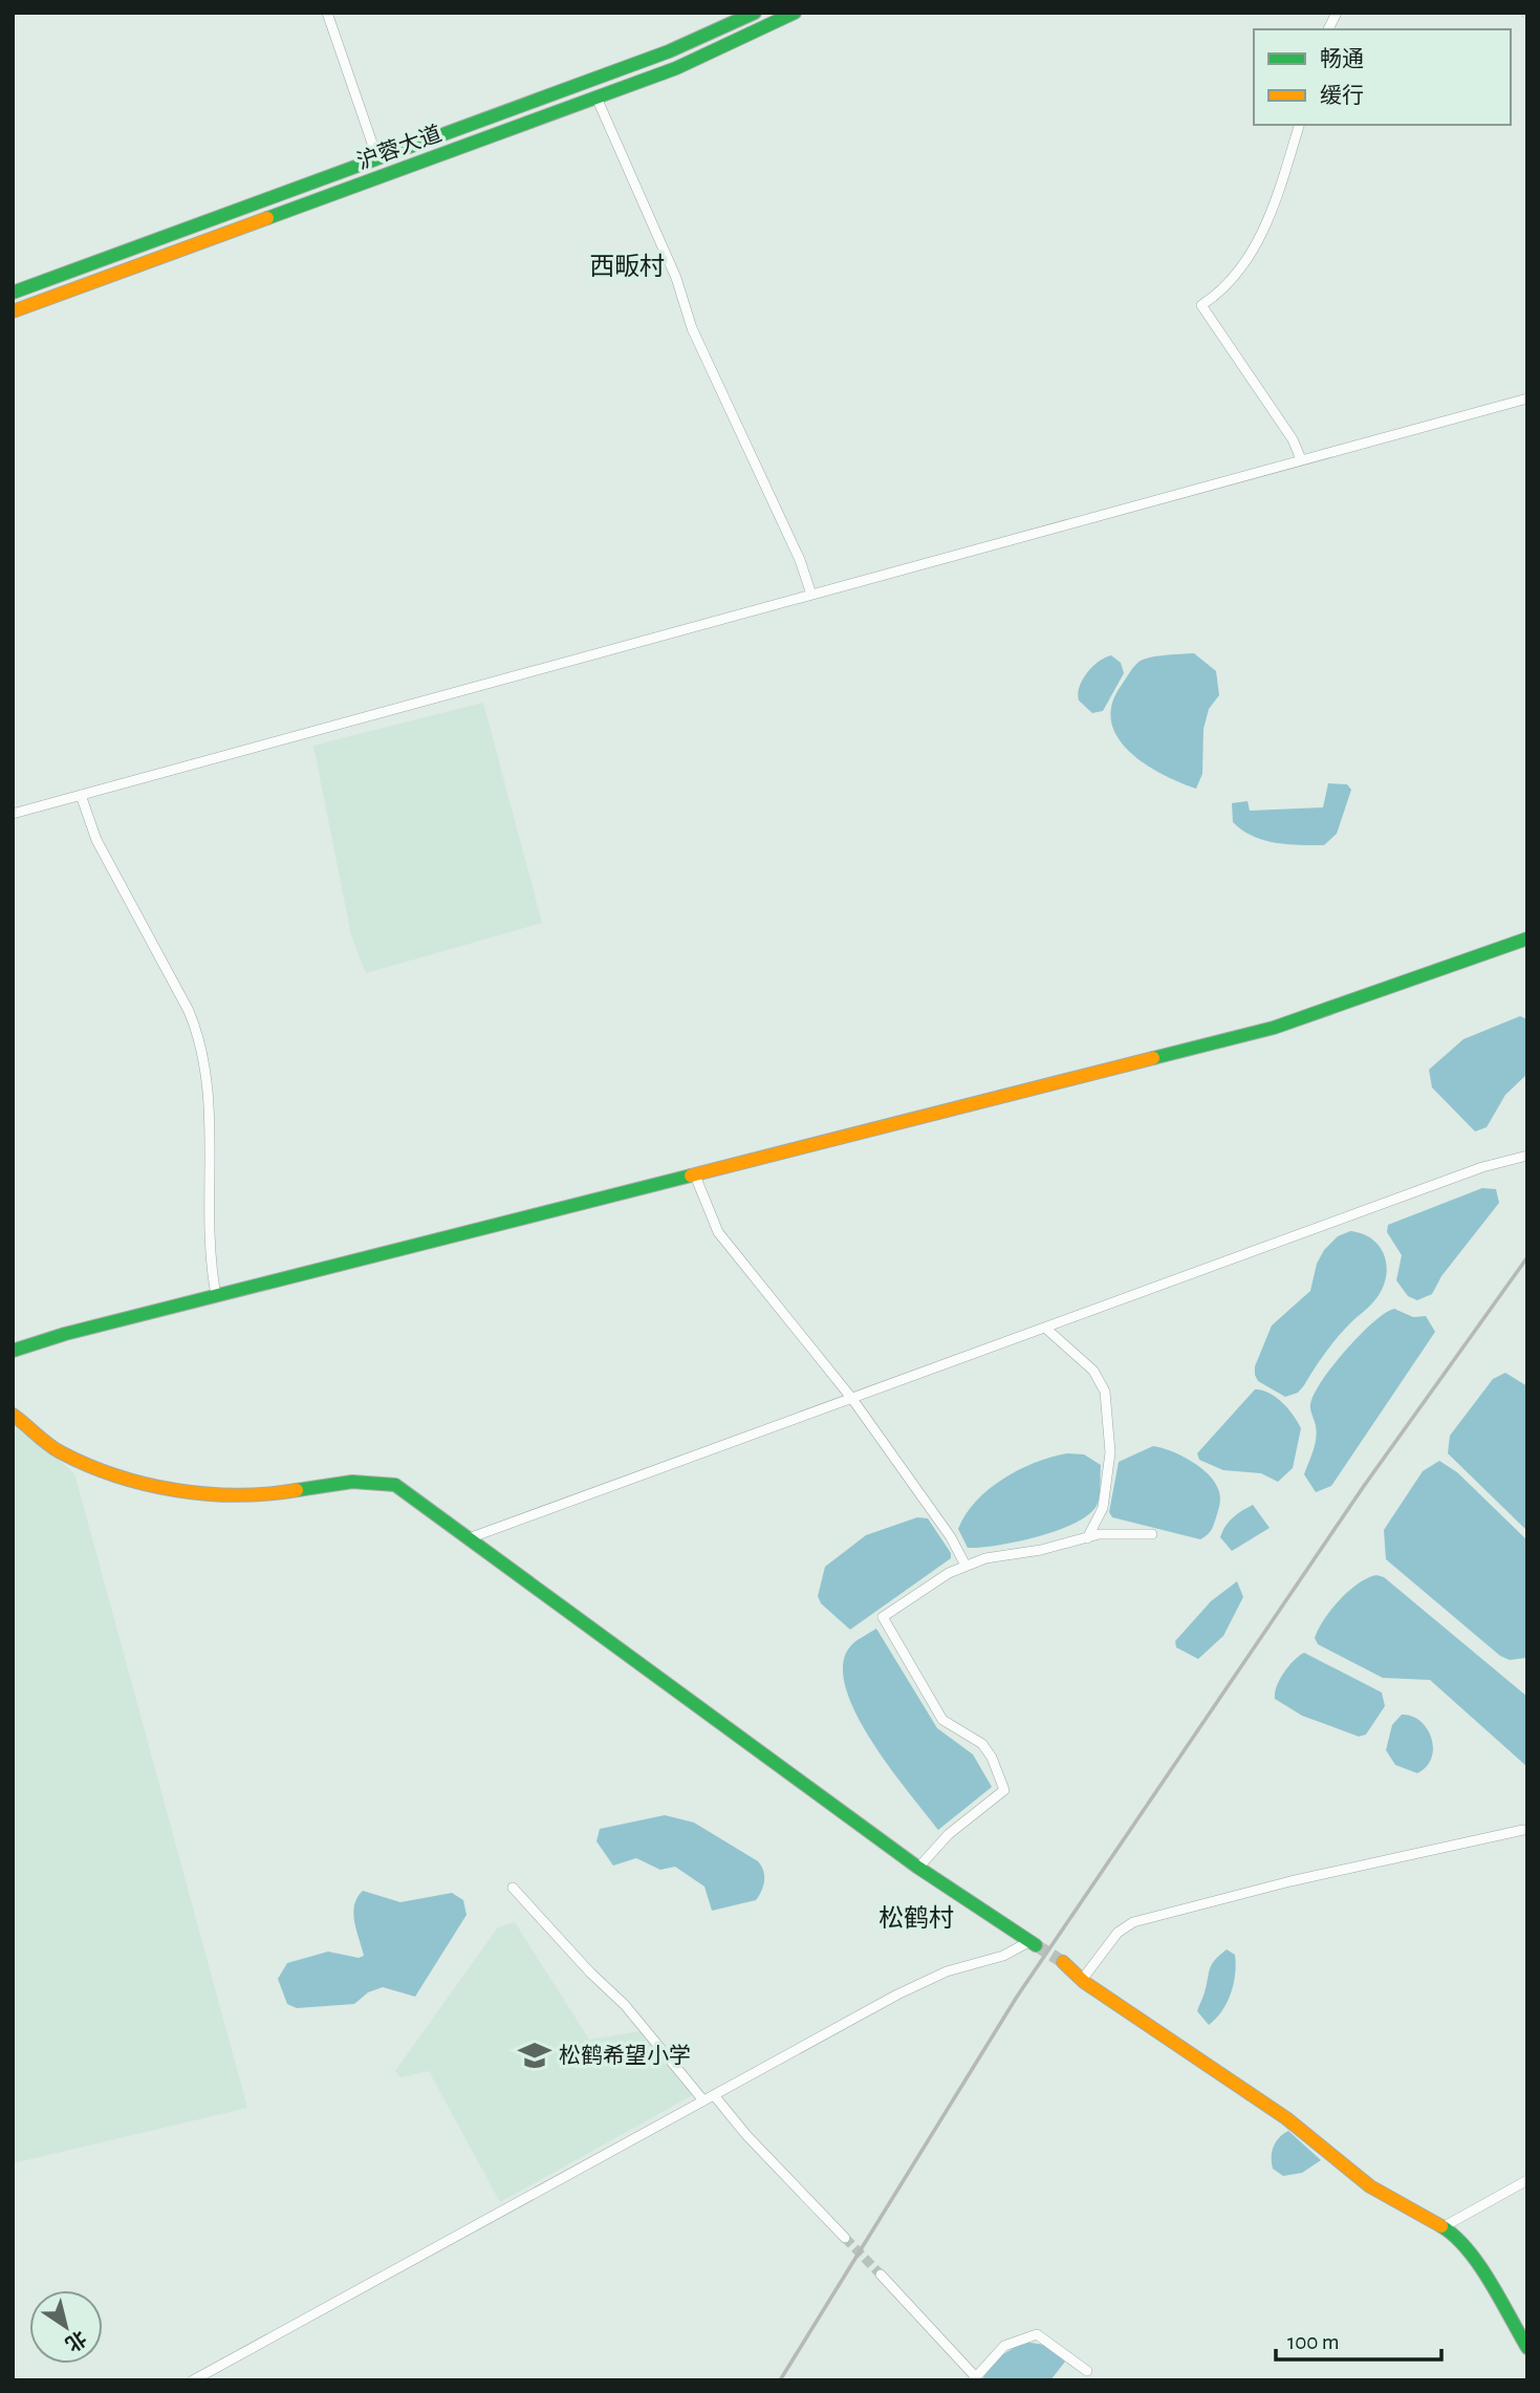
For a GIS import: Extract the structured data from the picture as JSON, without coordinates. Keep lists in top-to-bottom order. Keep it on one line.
{"streets":{"main road":["沪蓉大道"]},"districts":["西畈村","松鹤村"],"places":{"school or university":["松鹤希望小学"]},"legend":["畅通","缓行"],"scale_bar":"100 m","north":"bottom right"}
